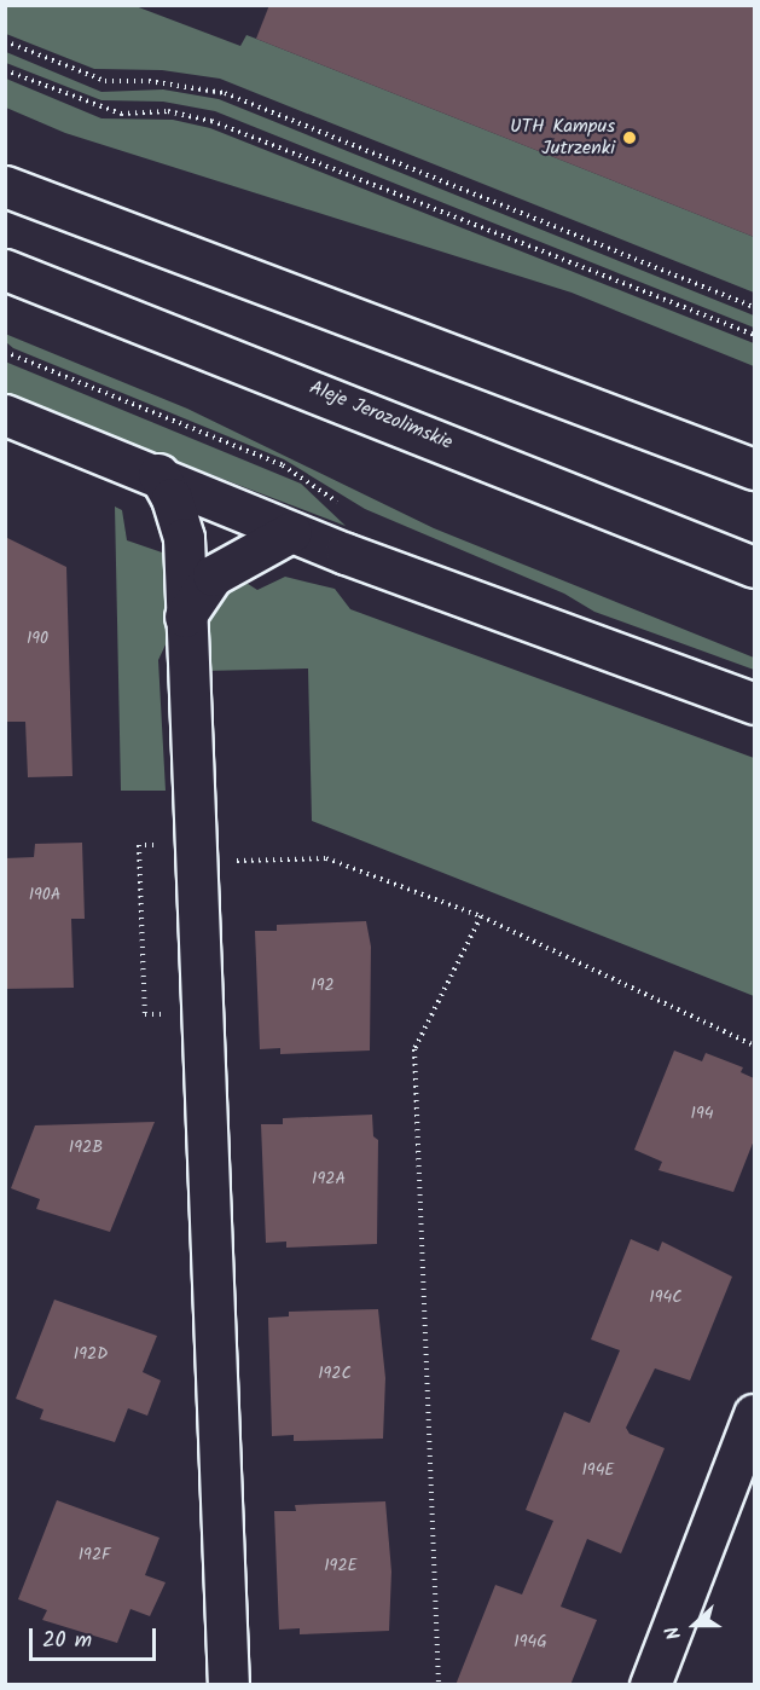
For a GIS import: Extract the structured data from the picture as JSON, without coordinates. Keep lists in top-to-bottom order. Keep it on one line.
{"streets":{"street":["Aleje Jerozolimskie"]},"places":["UTH Kampus Jutrzenki"],"house_numbers":["190","190A","192","194","192B","192A","194C","192D","192C","194E","192F","192E","194G"],"scale_bar":"20 m","north":"left"}
